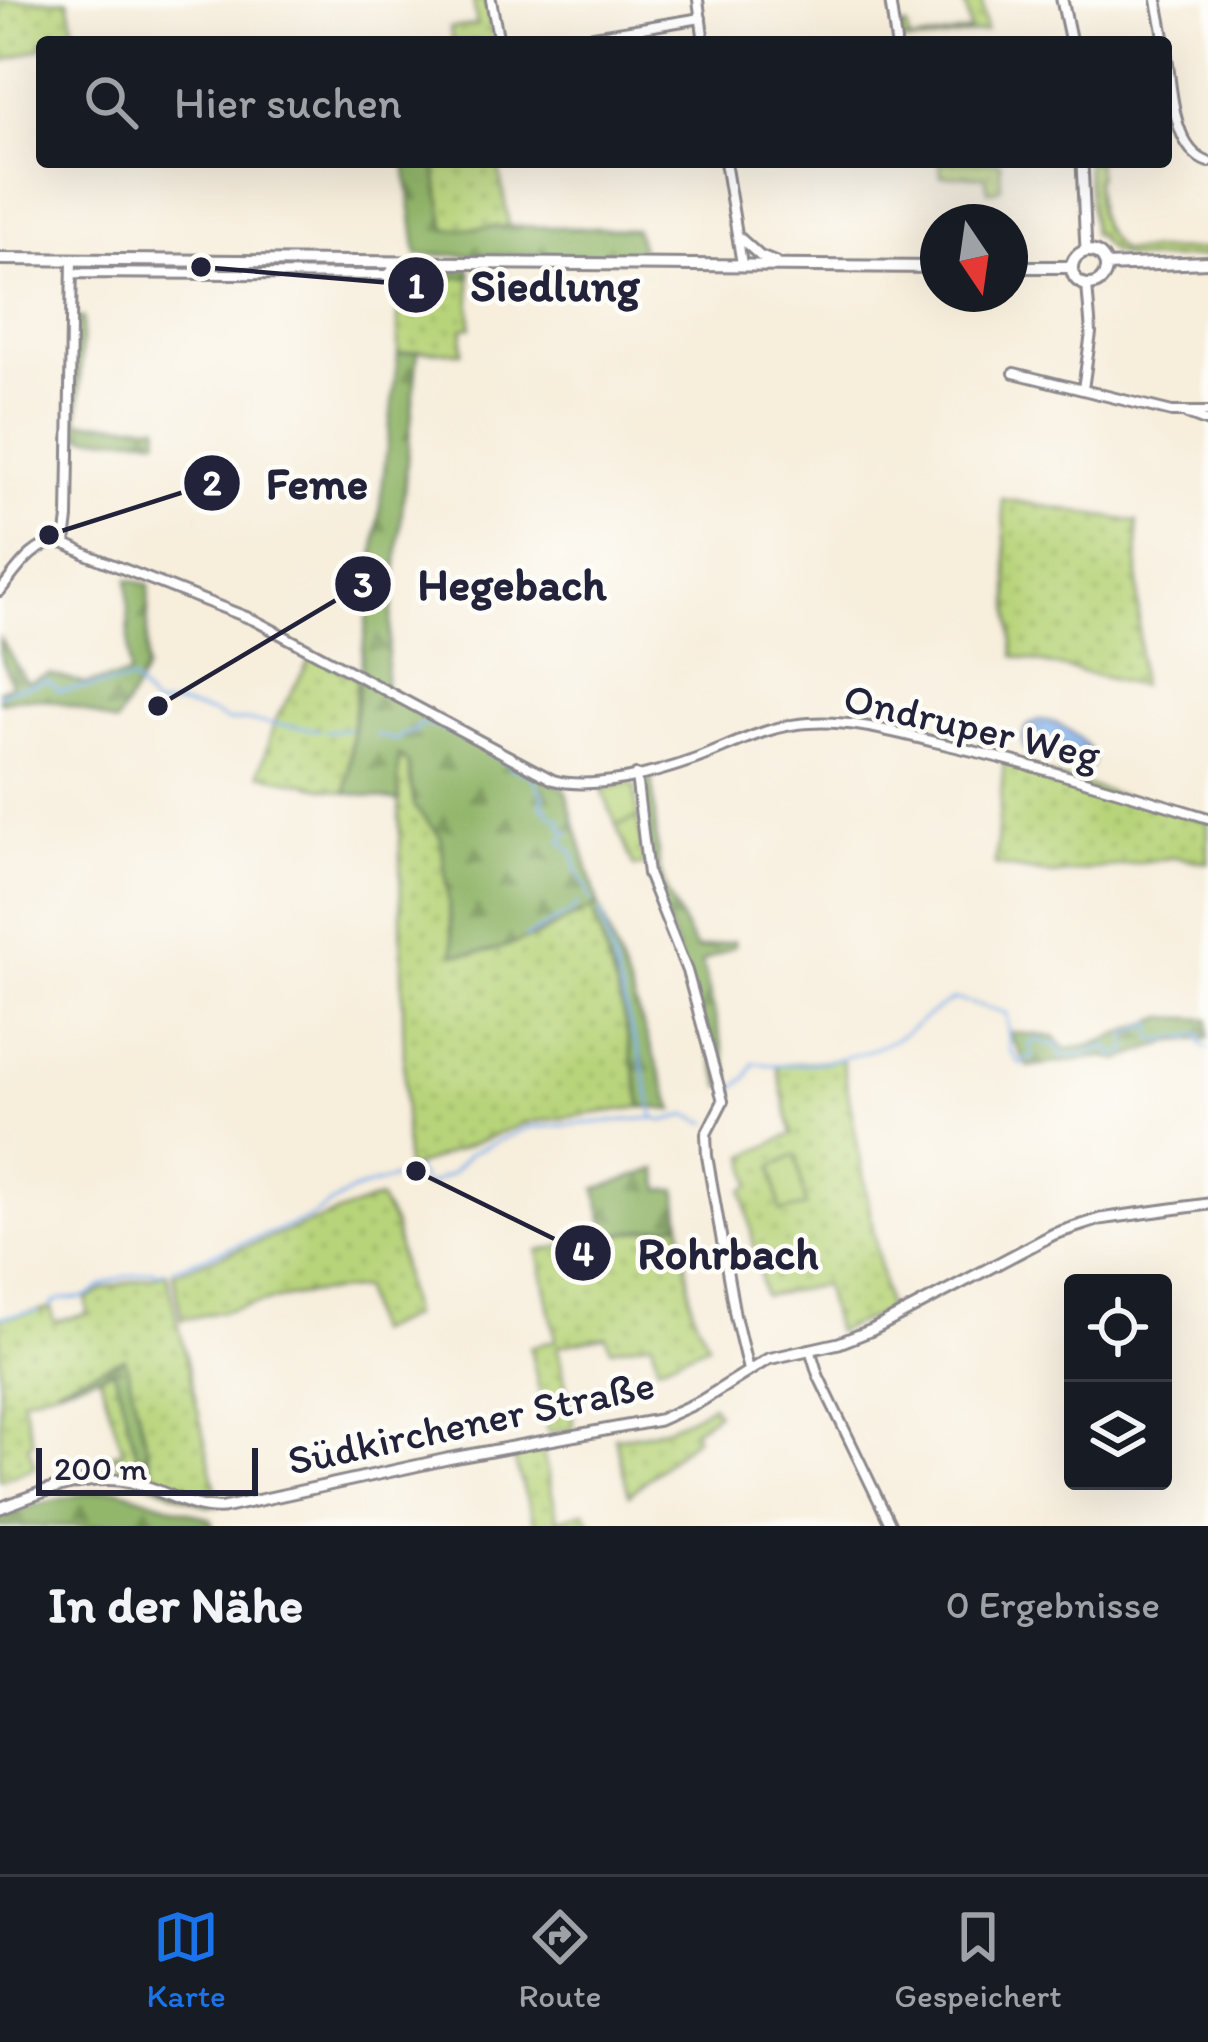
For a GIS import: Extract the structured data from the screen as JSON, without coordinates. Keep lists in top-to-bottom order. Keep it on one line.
{"streets":{"street":["Ondruper Weg","Südkirchener Straße"]},"places":["Siedlung","Feme","Hegebach","Rohrbach"],"scale_bar":"200 m","north":"bottom","page":{"search":"Hier suchen","scale":"200 m","heading":["In der Nähe","0 Ergebnisse"],"nav":["Karte","Route","Gespeichert"]}}
